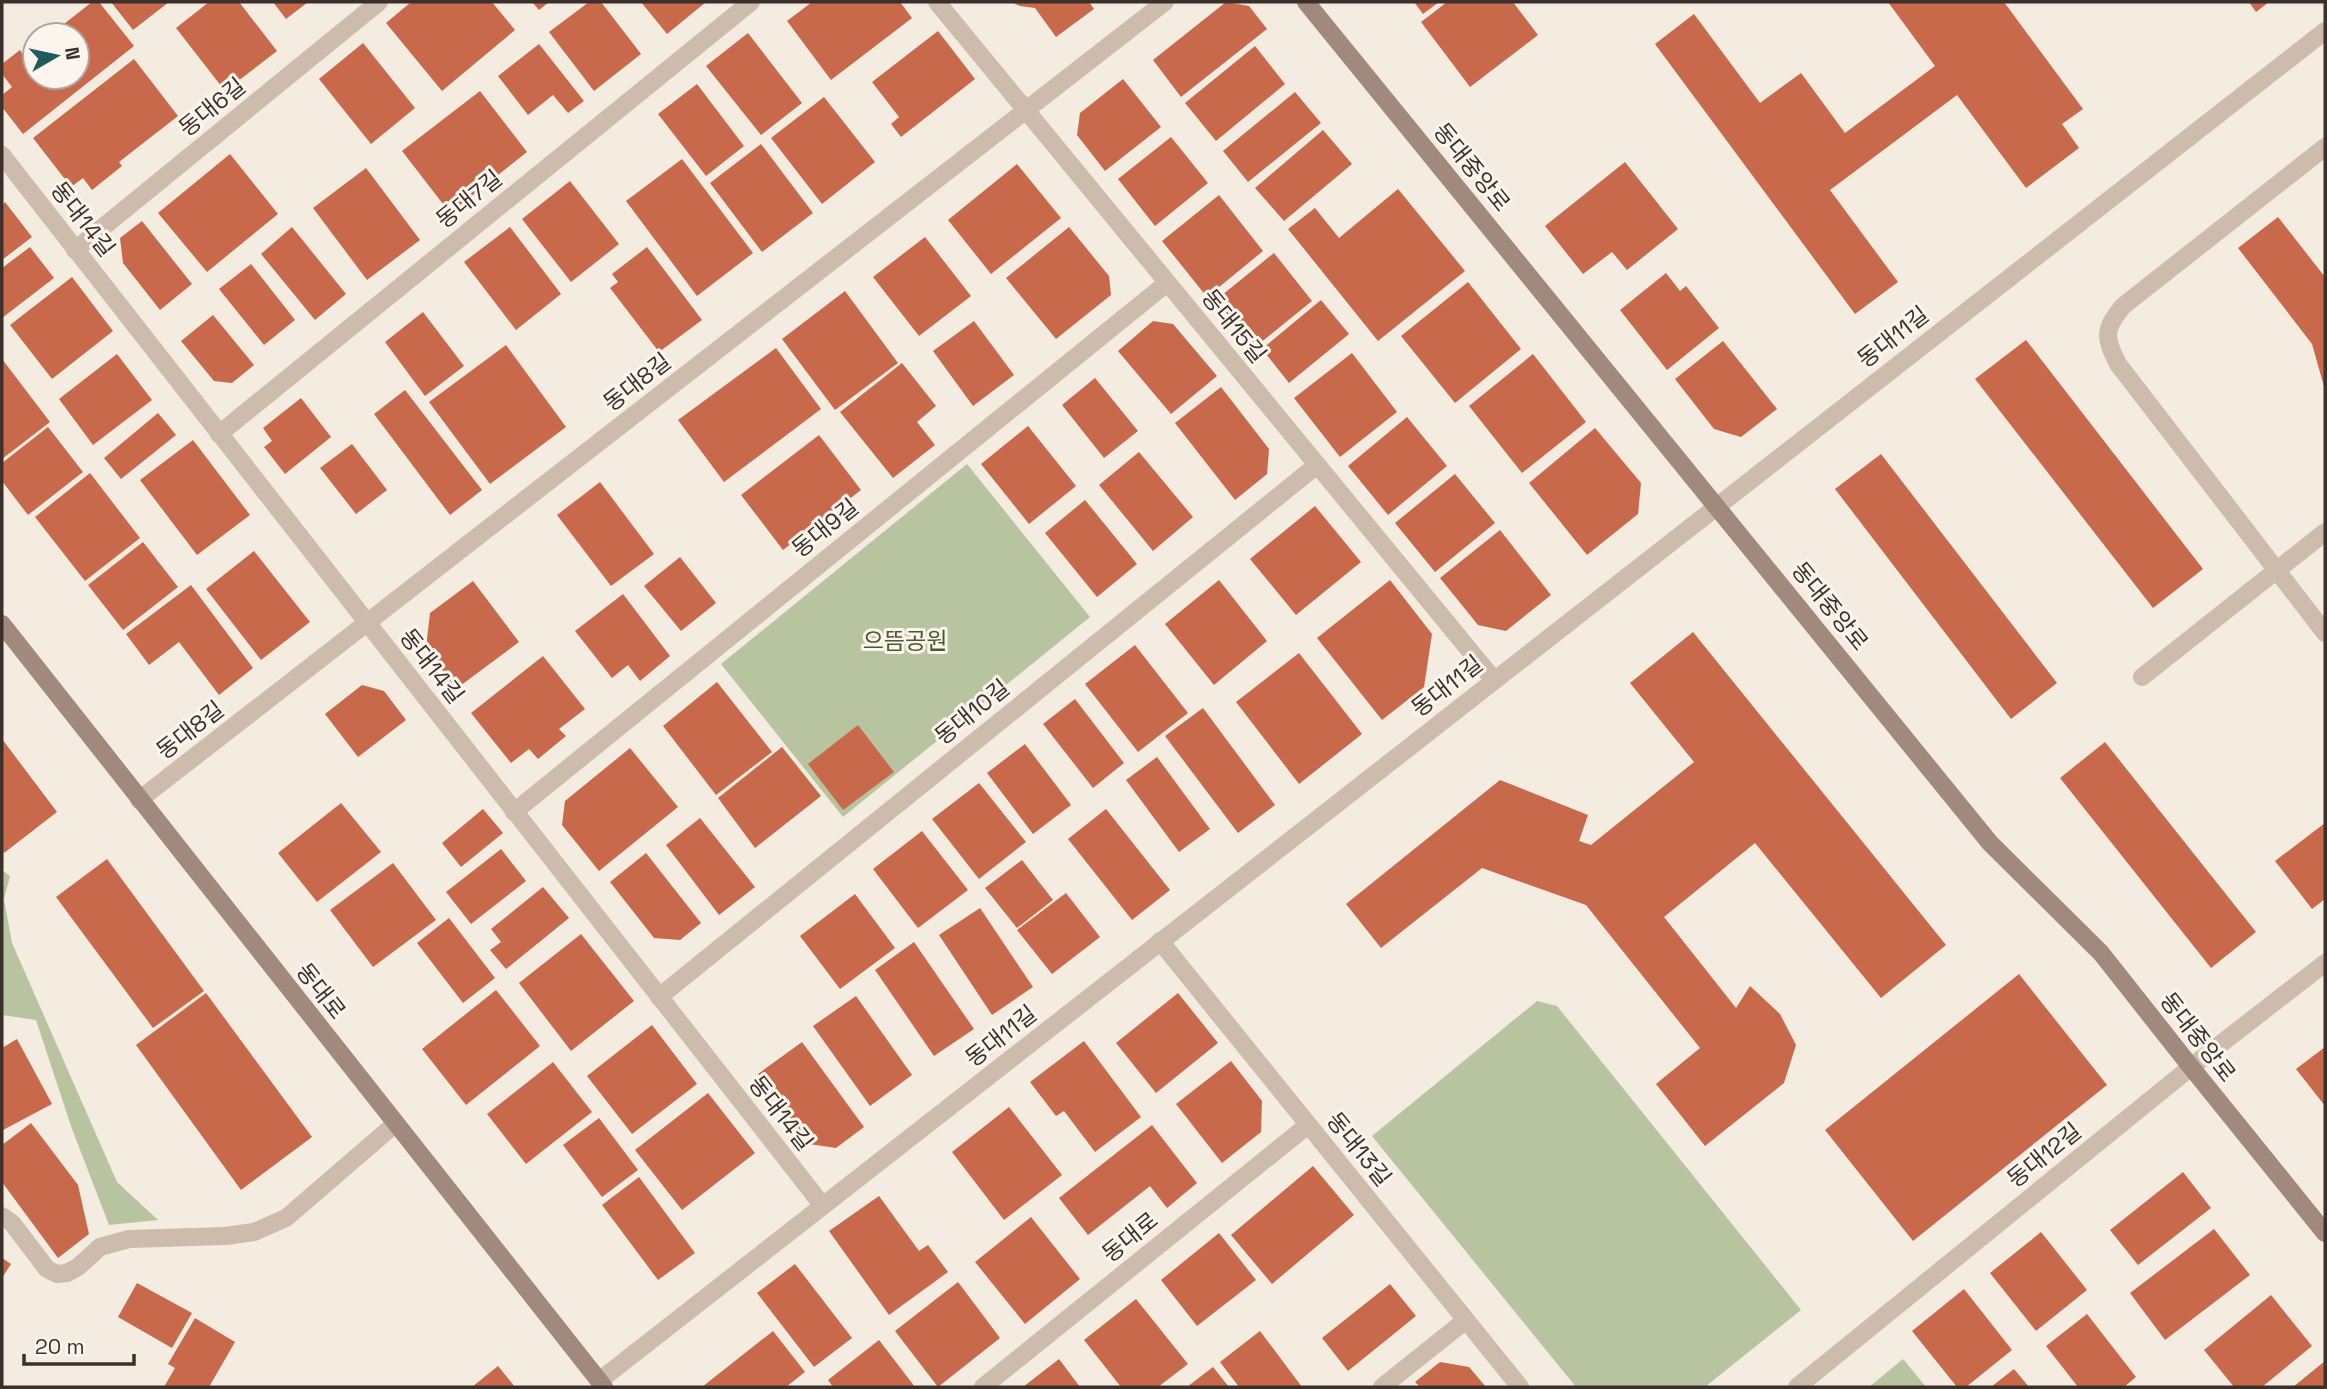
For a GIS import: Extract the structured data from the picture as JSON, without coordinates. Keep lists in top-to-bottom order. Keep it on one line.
{"streets":{"street":["동대6길","동대중앙로","동대7길","동대14길","동대15길","동대11길","동대8길","동대9길","동대10길","동대로","동대13길","동대12길"]},"crossings":[["동대6길","동대14길"],["동대중앙로","동대11길"],["동대중앙로","동대12길"],["동대7길","동대14길"],["동대14길","동대11길"],["동대14길","동대8길"],["동대14길","동대9길"],["동대14길","동대10길"],["동대15길","동대11길"],["동대15길","동대8길"],["동대15길","동대9길"],["동대15길","동대10길"],["동대11길","동대로"],["동대11길","동대13길"],["동대8길","동대로"],["동대로","동대13길"]],"parks":["으뜸공원"],"scale_bar":"20 m","north":"right"}
